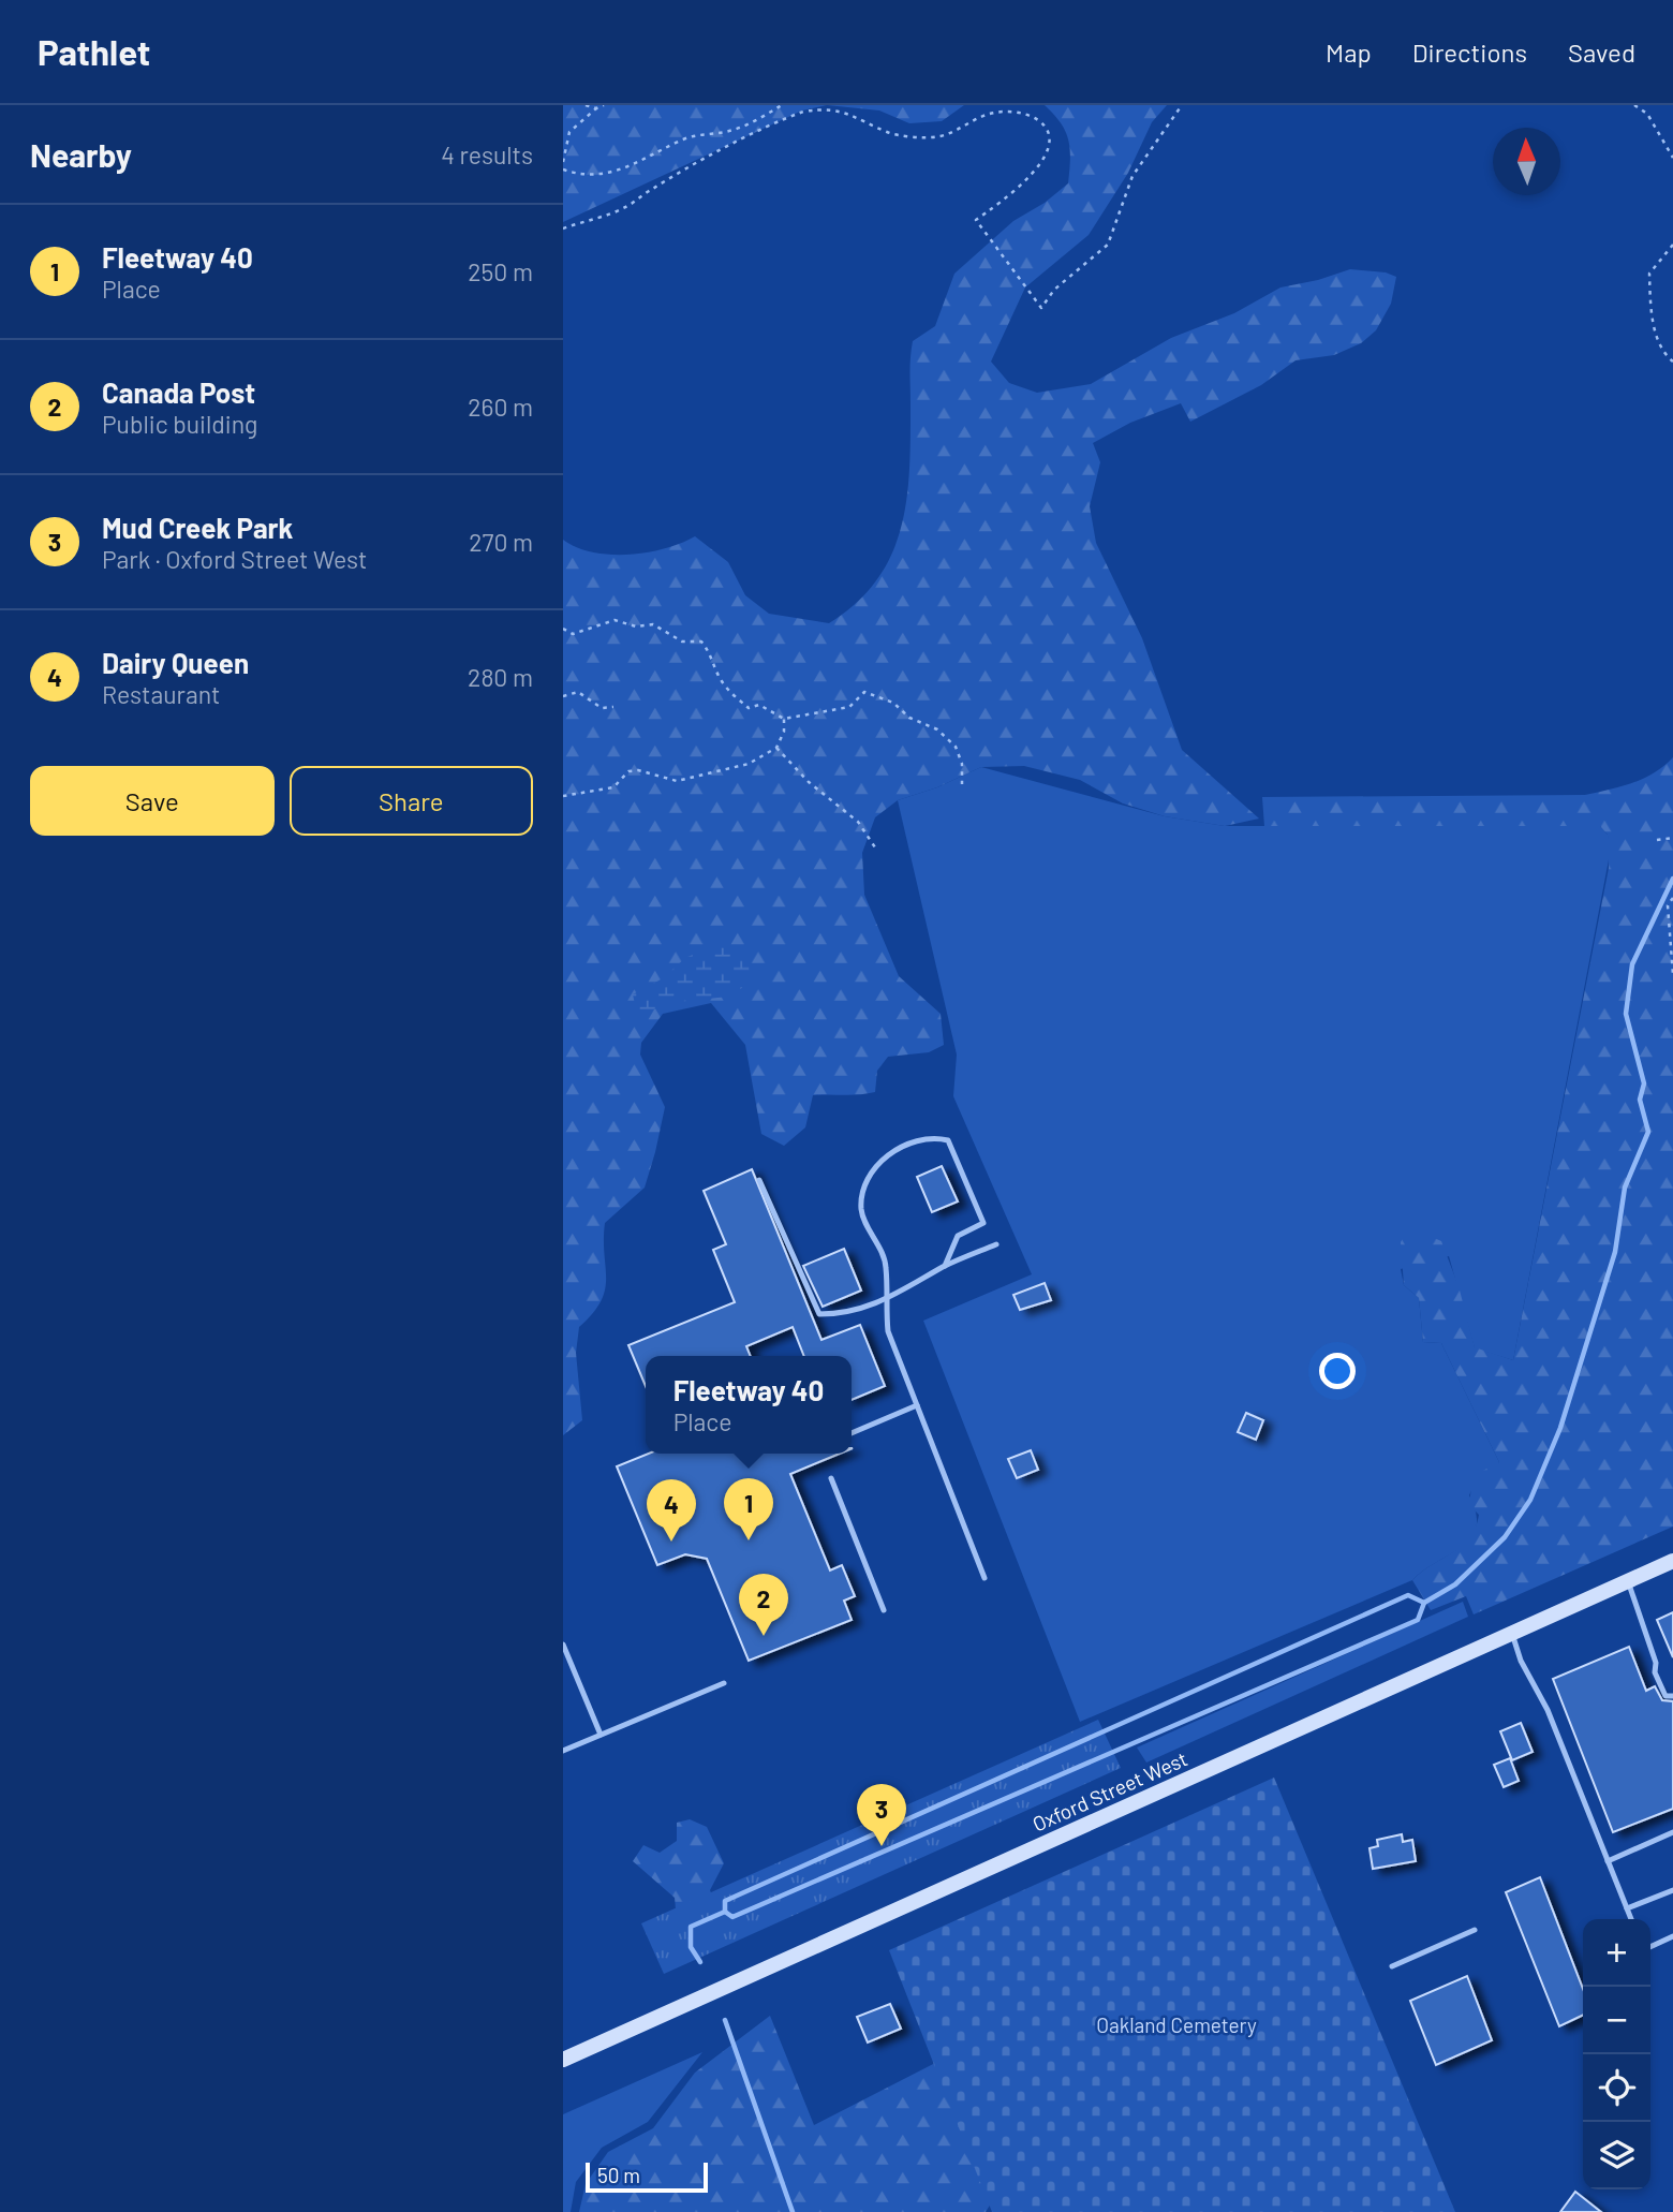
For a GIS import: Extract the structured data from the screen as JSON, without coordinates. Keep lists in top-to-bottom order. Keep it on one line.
{"streets":{"main road":["Oxford Street West"]},"parks":["Oakland Cemetery"],"scale_bar":"50 m","north":"top","page":{"header":"Pathlet","nav":["Map","Directions","Saved"],"heading":["Nearby","4 results"],"list":[{"mark":"1","name":"Fleetway 40","note":"Place","value":"250 m"},{"mark":"2","name":"Canada Post","note":"Public building","value":"260 m"},{"mark":"3","name":"Mud Creek Park","note":"Park · Oxford Street West","value":"270 m"},{"mark":"4","name":"Dairy Queen","note":"Restaurant","value":"280 m"}],"buttons":["Save","Share"],"popup":["Fleetway 40","Place"],"pins":["1","4","2","3"],"map_buttons":["+","−"],"scale":"50 m"}}
